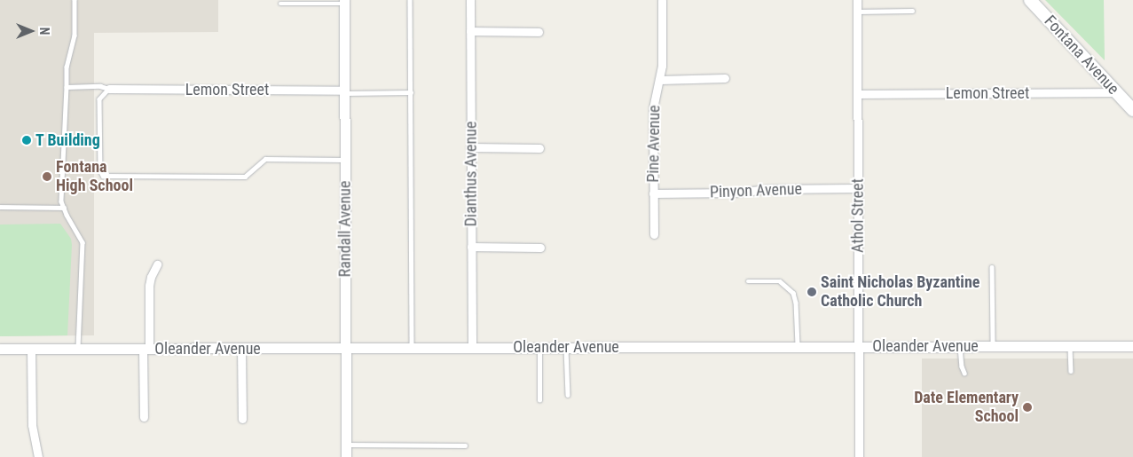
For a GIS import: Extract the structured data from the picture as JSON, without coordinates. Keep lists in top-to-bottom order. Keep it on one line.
{"streets":{"main road":["Fontana Avenue"],"street":["Lemon Street","Pine Avenue","Dianthus Avenue","Pinyon Avenue","Athol Street","Randall Avenue","Oleander Avenue"]},"crossings":[["Fontana Avenue","Lemon Street"],["Lemon Street","Athol Street"],["Lemon Street","Randall Avenue"],["Pine Avenue","Pinyon Avenue"],["Dianthus Avenue","Oleander Avenue"],["Pinyon Avenue","Athol Street"],["Athol Street","Oleander Avenue"],["Randall Avenue","Oleander Avenue"]],"places":["T Building","Fontana High School","Saint Nicholas Byzantine Catholic Church","Date Elementary School"],"north":"right"}
